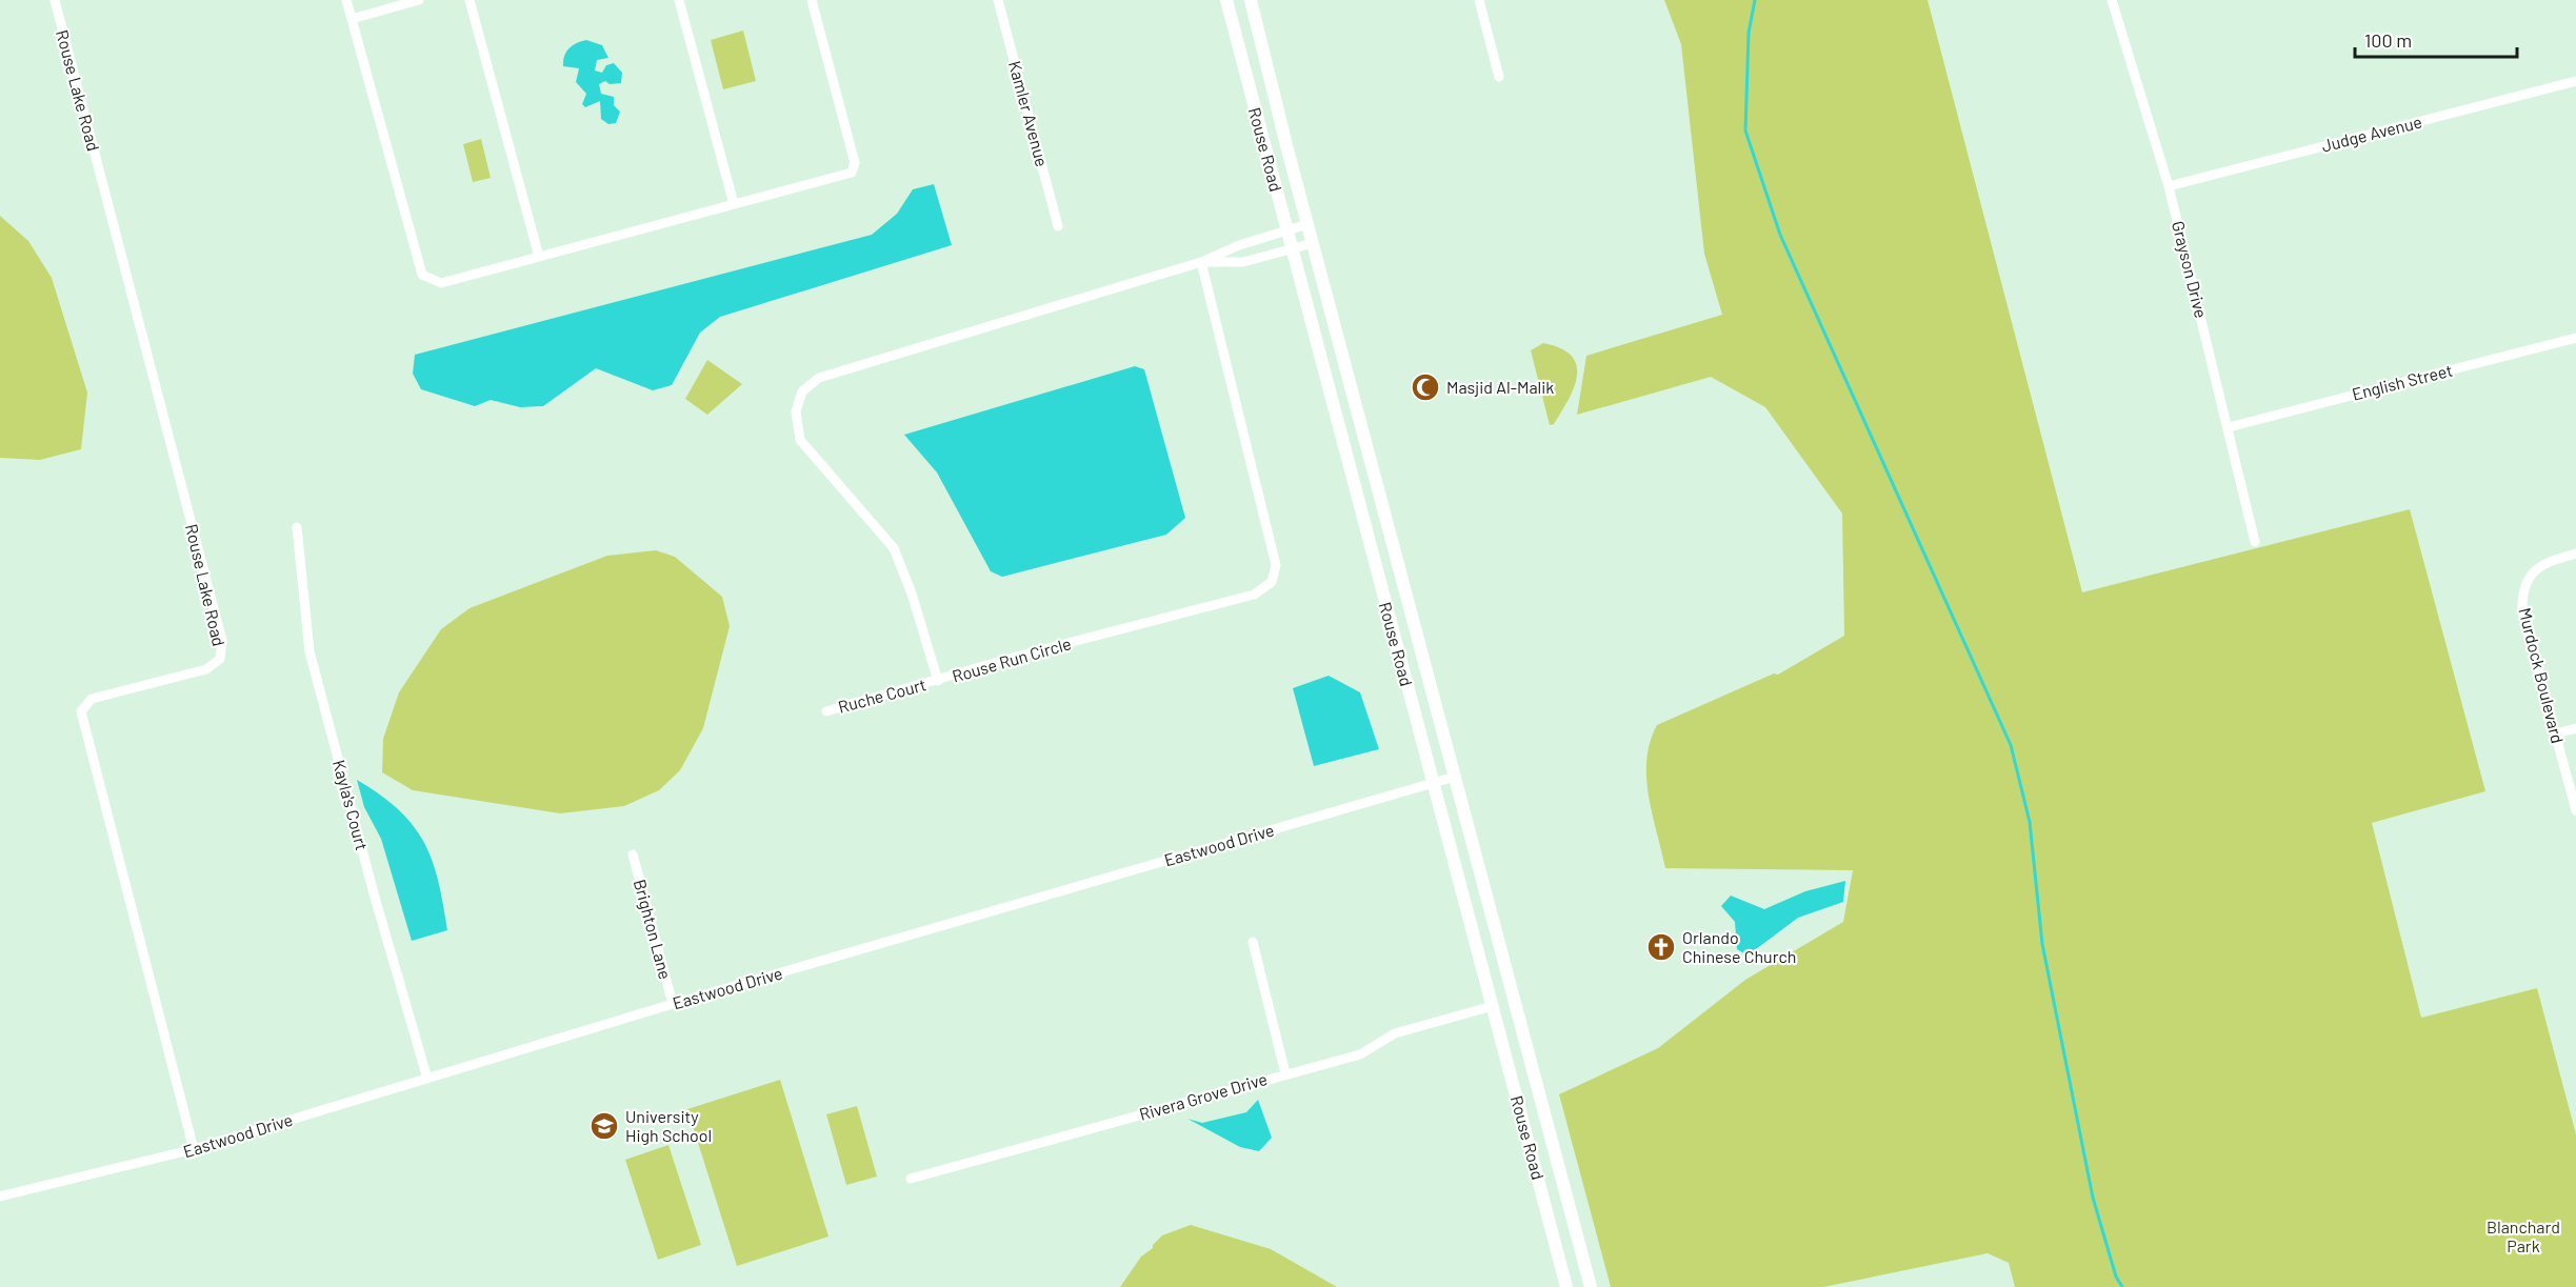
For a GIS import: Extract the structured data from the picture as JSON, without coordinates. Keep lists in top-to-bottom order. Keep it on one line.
{"streets":{"street":["Rouse Lake Road","Kamler Avenue","Judge Avenue","Rouse Road","Grayson Drive","English Street","Rouse Run Circle","Murdock Boulevard","Ruche Court","Kayla's Court","Eastwood Drive","Brighton Lane","Rivera Grove Drive"]},"crossings":[["Rouse Lake Road","Eastwood Drive"],["Judge Avenue","Grayson Drive"],["Rouse Road","Rouse Run Circle"],["Rouse Road","Eastwood Drive"],["Rouse Road","Rivera Grove Drive"],["Grayson Drive","English Street"],["Rouse Run Circle","Ruche Court"],["Kayla's Court","Eastwood Drive"],["Eastwood Drive","Brighton Lane"]],"parks":["Blanchard Park"],"places":{"mosque":["Masjid Al-Malik"],"church":["Orlando Chinese Church"],"school or university":["University High School"]},"scale_bar":"100 m"}
